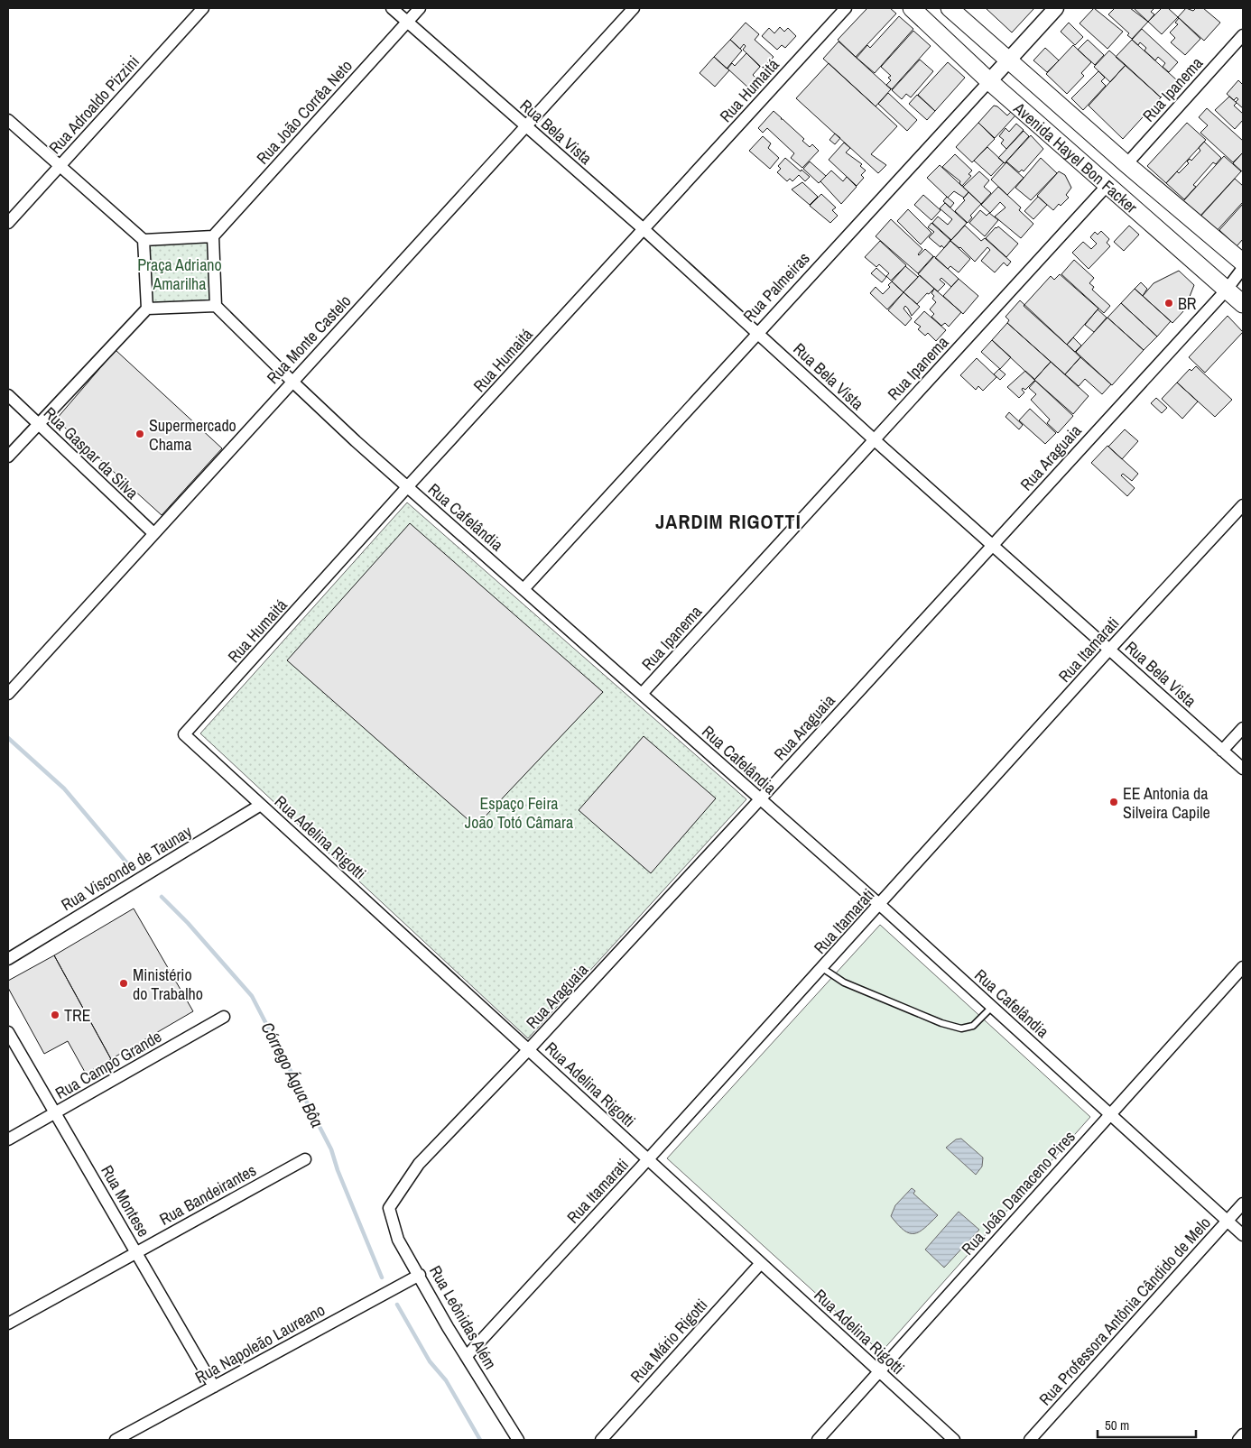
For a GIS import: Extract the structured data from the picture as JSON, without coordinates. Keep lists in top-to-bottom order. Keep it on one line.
{"streets":{"main road":["Avenida Hayel Bon Facker"],"street":["Rua Ipanema","Rua Humaitá","Rua Adroaldo Pizzini","Rua João Corrêa Neto","Rua Bela Vista","Rua Palmeiras","Rua Monte Castelo","Rua Gaspar da Silva","Rua Araguaia","Rua Cafelândia","Rua Itamarati","Rua Adelina Rigotti","Rua Visconde de Taunay","Rua Campo Grande","Rua João Damaceno Pires","Rua Bandeirantes","Rua Montese","Rua Professora Antônia Cândido de Melo","Rua Leônidas Além","Rua Mário Rigotti","Rua Napoleão Laureano"]},"crossings":[["Rua Ipanema","Rua Bela Vista"],["Rua Ipanema","Avenida Hayel Bon Facker"],["Rua Ipanema","Rua Cafelândia"],["Rua Humaitá","Rua Bela Vista"],["Rua Humaitá","Rua Cafelândia"],["Rua Humaitá","Rua Adelina Rigotti"],["Rua João Corrêa Neto","Rua Bela Vista"],["Rua Bela Vista","Rua Palmeiras"],["Rua Bela Vista","Rua Monte Castelo"],["Rua Bela Vista","Rua Araguaia"],["Rua Bela Vista","Rua Itamarati"],["Avenida Hayel Bon Facker","Rua Palmeiras"],["Avenida Hayel Bon Facker","Rua Araguaia"],["Rua Palmeiras","Rua Cafelândia"],["Rua Monte Castelo","Rua Gaspar da Silva"],["Rua Monte Castelo","Rua Cafelândia"],["Rua Araguaia","Rua Cafelândia"],["Rua Araguaia","Rua Adelina Rigotti"],["Rua Araguaia","Rua Leônidas Além"],["Rua Cafelândia","Rua Itamarati"],["Rua Cafelândia","Rua João Damaceno Pires"],["Rua Cafelândia","Rua Professora Antônia Cândido de Melo"],["Rua Itamarati","Rua Adelina Rigotti"],["Rua Itamarati","Rua Leônidas Além"],["Rua Adelina Rigotti","Rua Visconde de Taunay"],["Rua Adelina Rigotti","Rua João Damaceno Pires"],["Rua Adelina Rigotti","Rua Mário Rigotti"],["Rua Campo Grande","Rua Montese"],["Rua Bandeirantes","Rua Montese"],["Rua Montese","Rua Napoleão Laureano"],["Rua Leônidas Além","Rua Napoleão Laureano"]],"districts":["JARDIM RIGOTTI"],"water":["Córrego Água Bôa"],"parks":["Praça Adriano Amarilha","Espaço Feira João Totó Câmara"],"places":["BR","Supermercado Chama","EE Antonia da Silveira Capile","Ministério do Trabalho","TRE"],"scale_bar":"50 m"}
